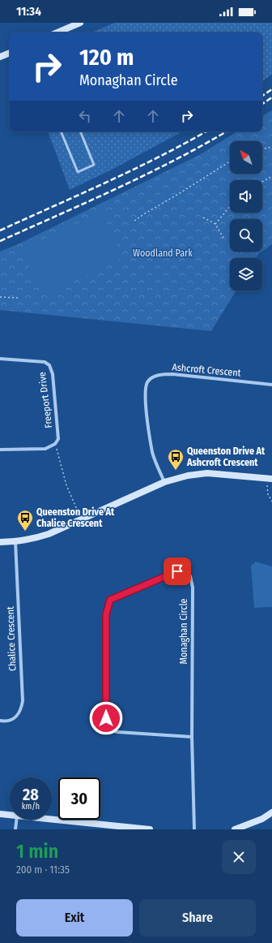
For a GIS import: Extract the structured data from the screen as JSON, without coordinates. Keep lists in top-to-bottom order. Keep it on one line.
{"streets":{"street":["Ashcroft Crescent","Freeport Drive","Monaghan Circle","Chalice Crescent"]},"parks":["Woodland Park"],"places":{"bus stop":["Queenston Drive At Ashcroft Crescent","Queenston Drive At Chalice Crescent"]},"north":"top left","page":{"status":"11:34","turn":["120 m","Monaghan Circle"],"speed":"28 km/h","limit":"30","heading":["1 min","200 m · 11:35"],"buttons":["Exit","Share"]}}
